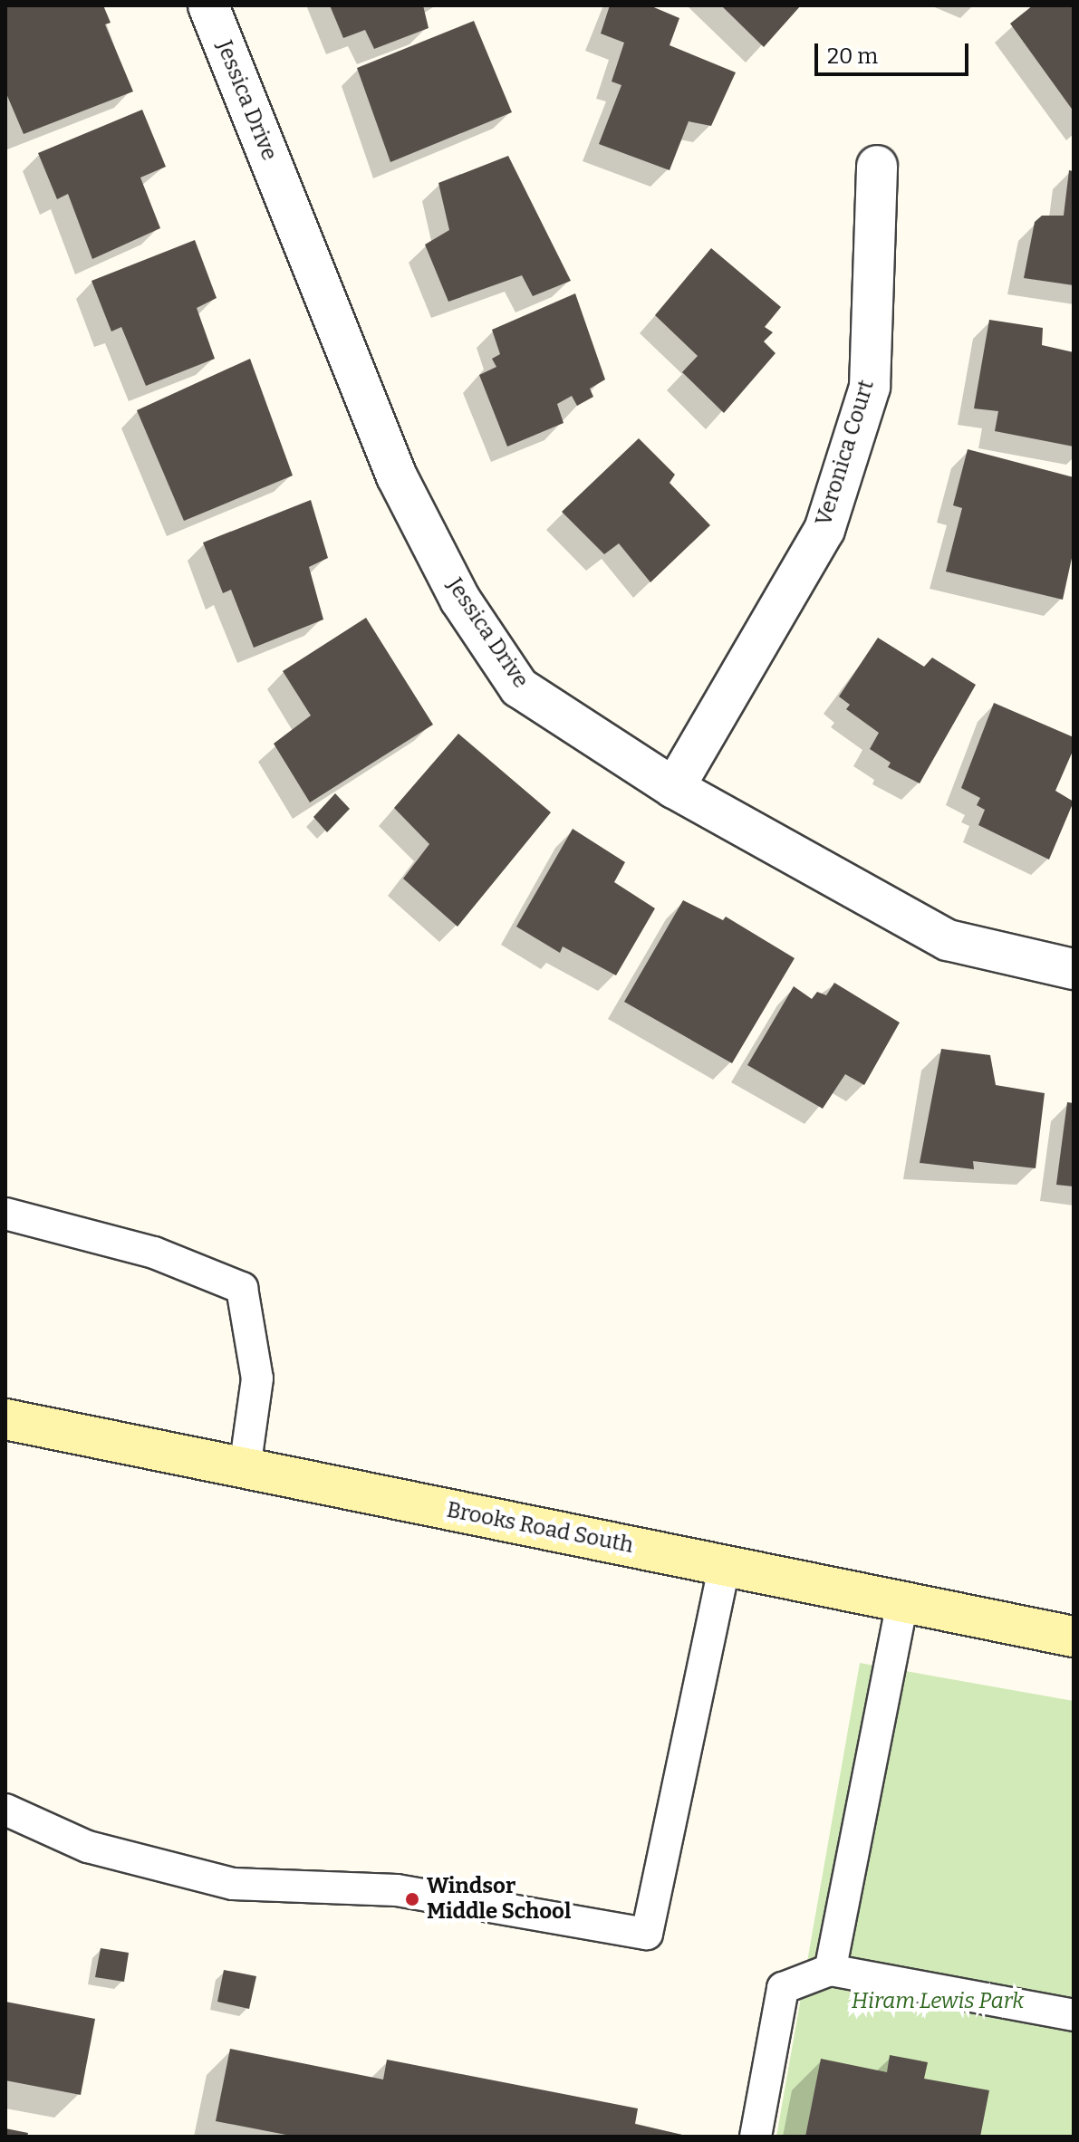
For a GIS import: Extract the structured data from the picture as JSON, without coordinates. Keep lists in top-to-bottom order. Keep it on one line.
{"streets":{"street":["Jessica Drive","Veronica Court","Brooks Road South"]},"crossings":[["Jessica Drive","Veronica Court"]],"parks":["Hiram Lewis Park"],"places":["Windsor Middle School"],"scale_bar":"20 m"}
